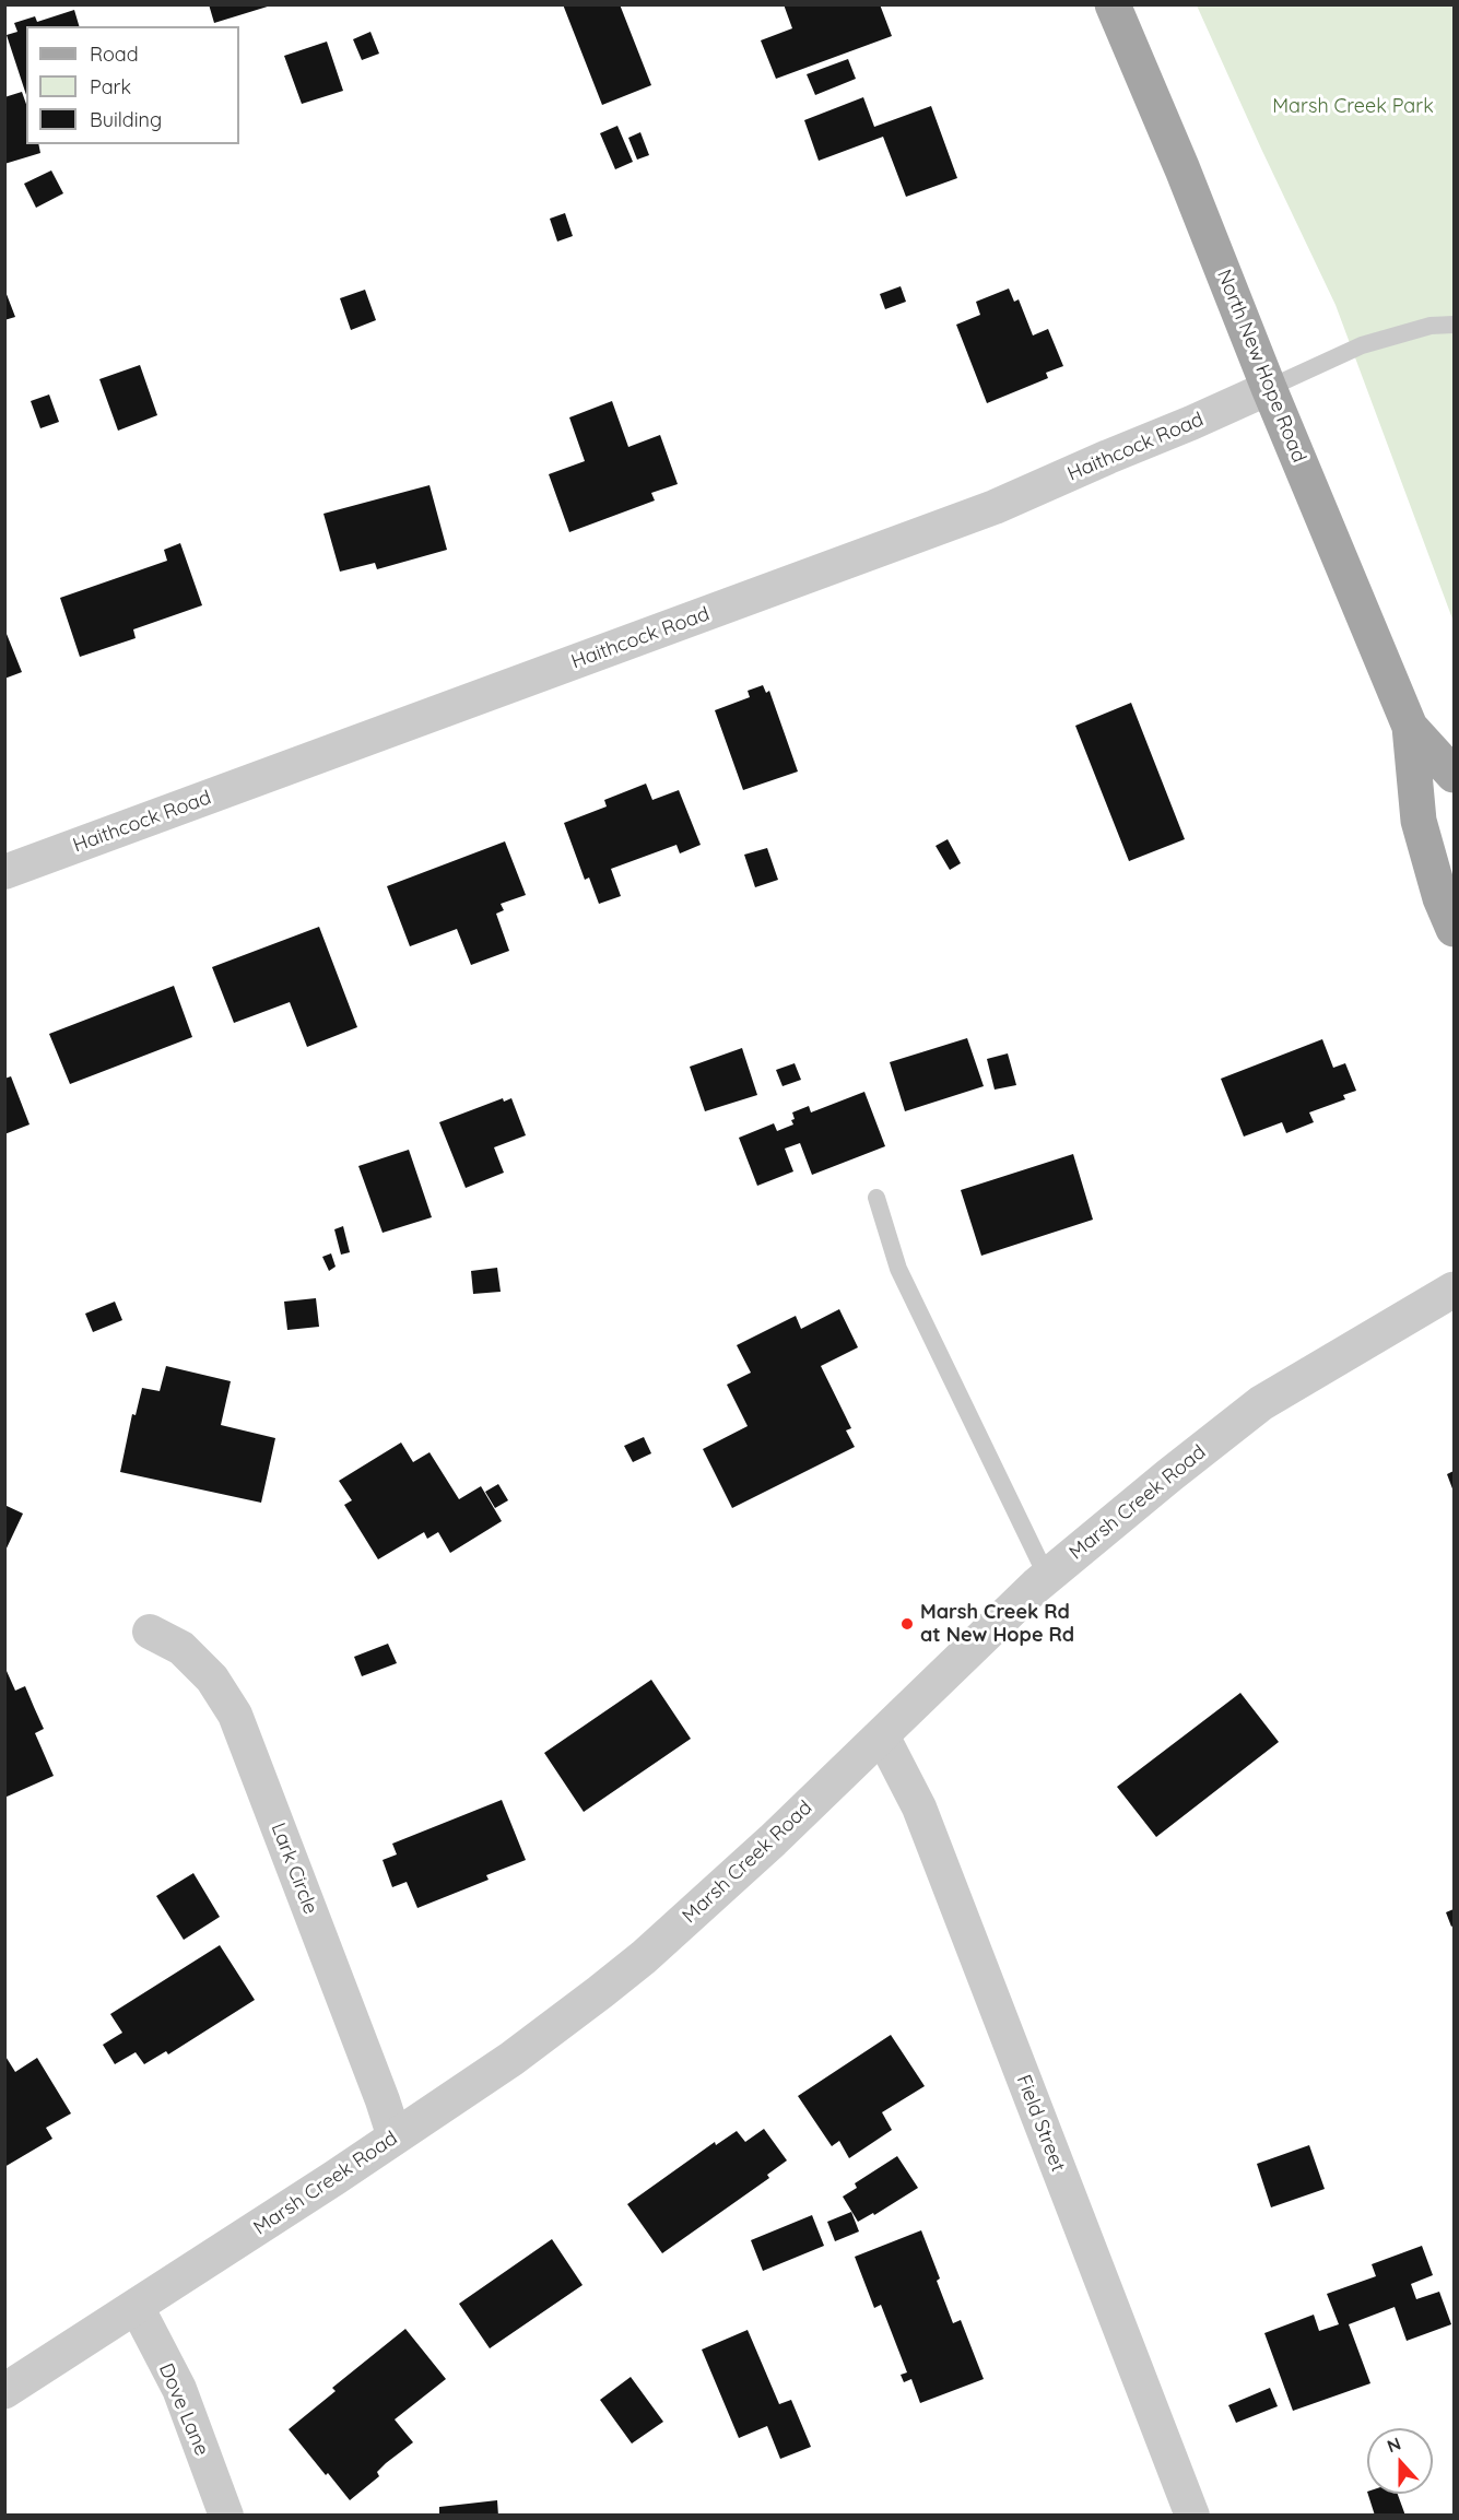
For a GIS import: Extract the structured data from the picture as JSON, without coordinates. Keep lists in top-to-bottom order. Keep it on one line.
{"streets":{"main road":["North New Hope Road"],"street":["Haithcock Road","Marsh Creek Road","Lark Circle","Field Street","Dove Lane"]},"crossings":[["North New Hope Road","Haithcock Road"],["Marsh Creek Road","Lark Circle"],["Marsh Creek Road","Field Street"],["Marsh Creek Road","Dove Lane"]],"parks":["Marsh Creek Park"],"places":["Marsh Creek Rd at New Hope Rd"],"legend":["Road","Park","Building"],"north":"top"}
